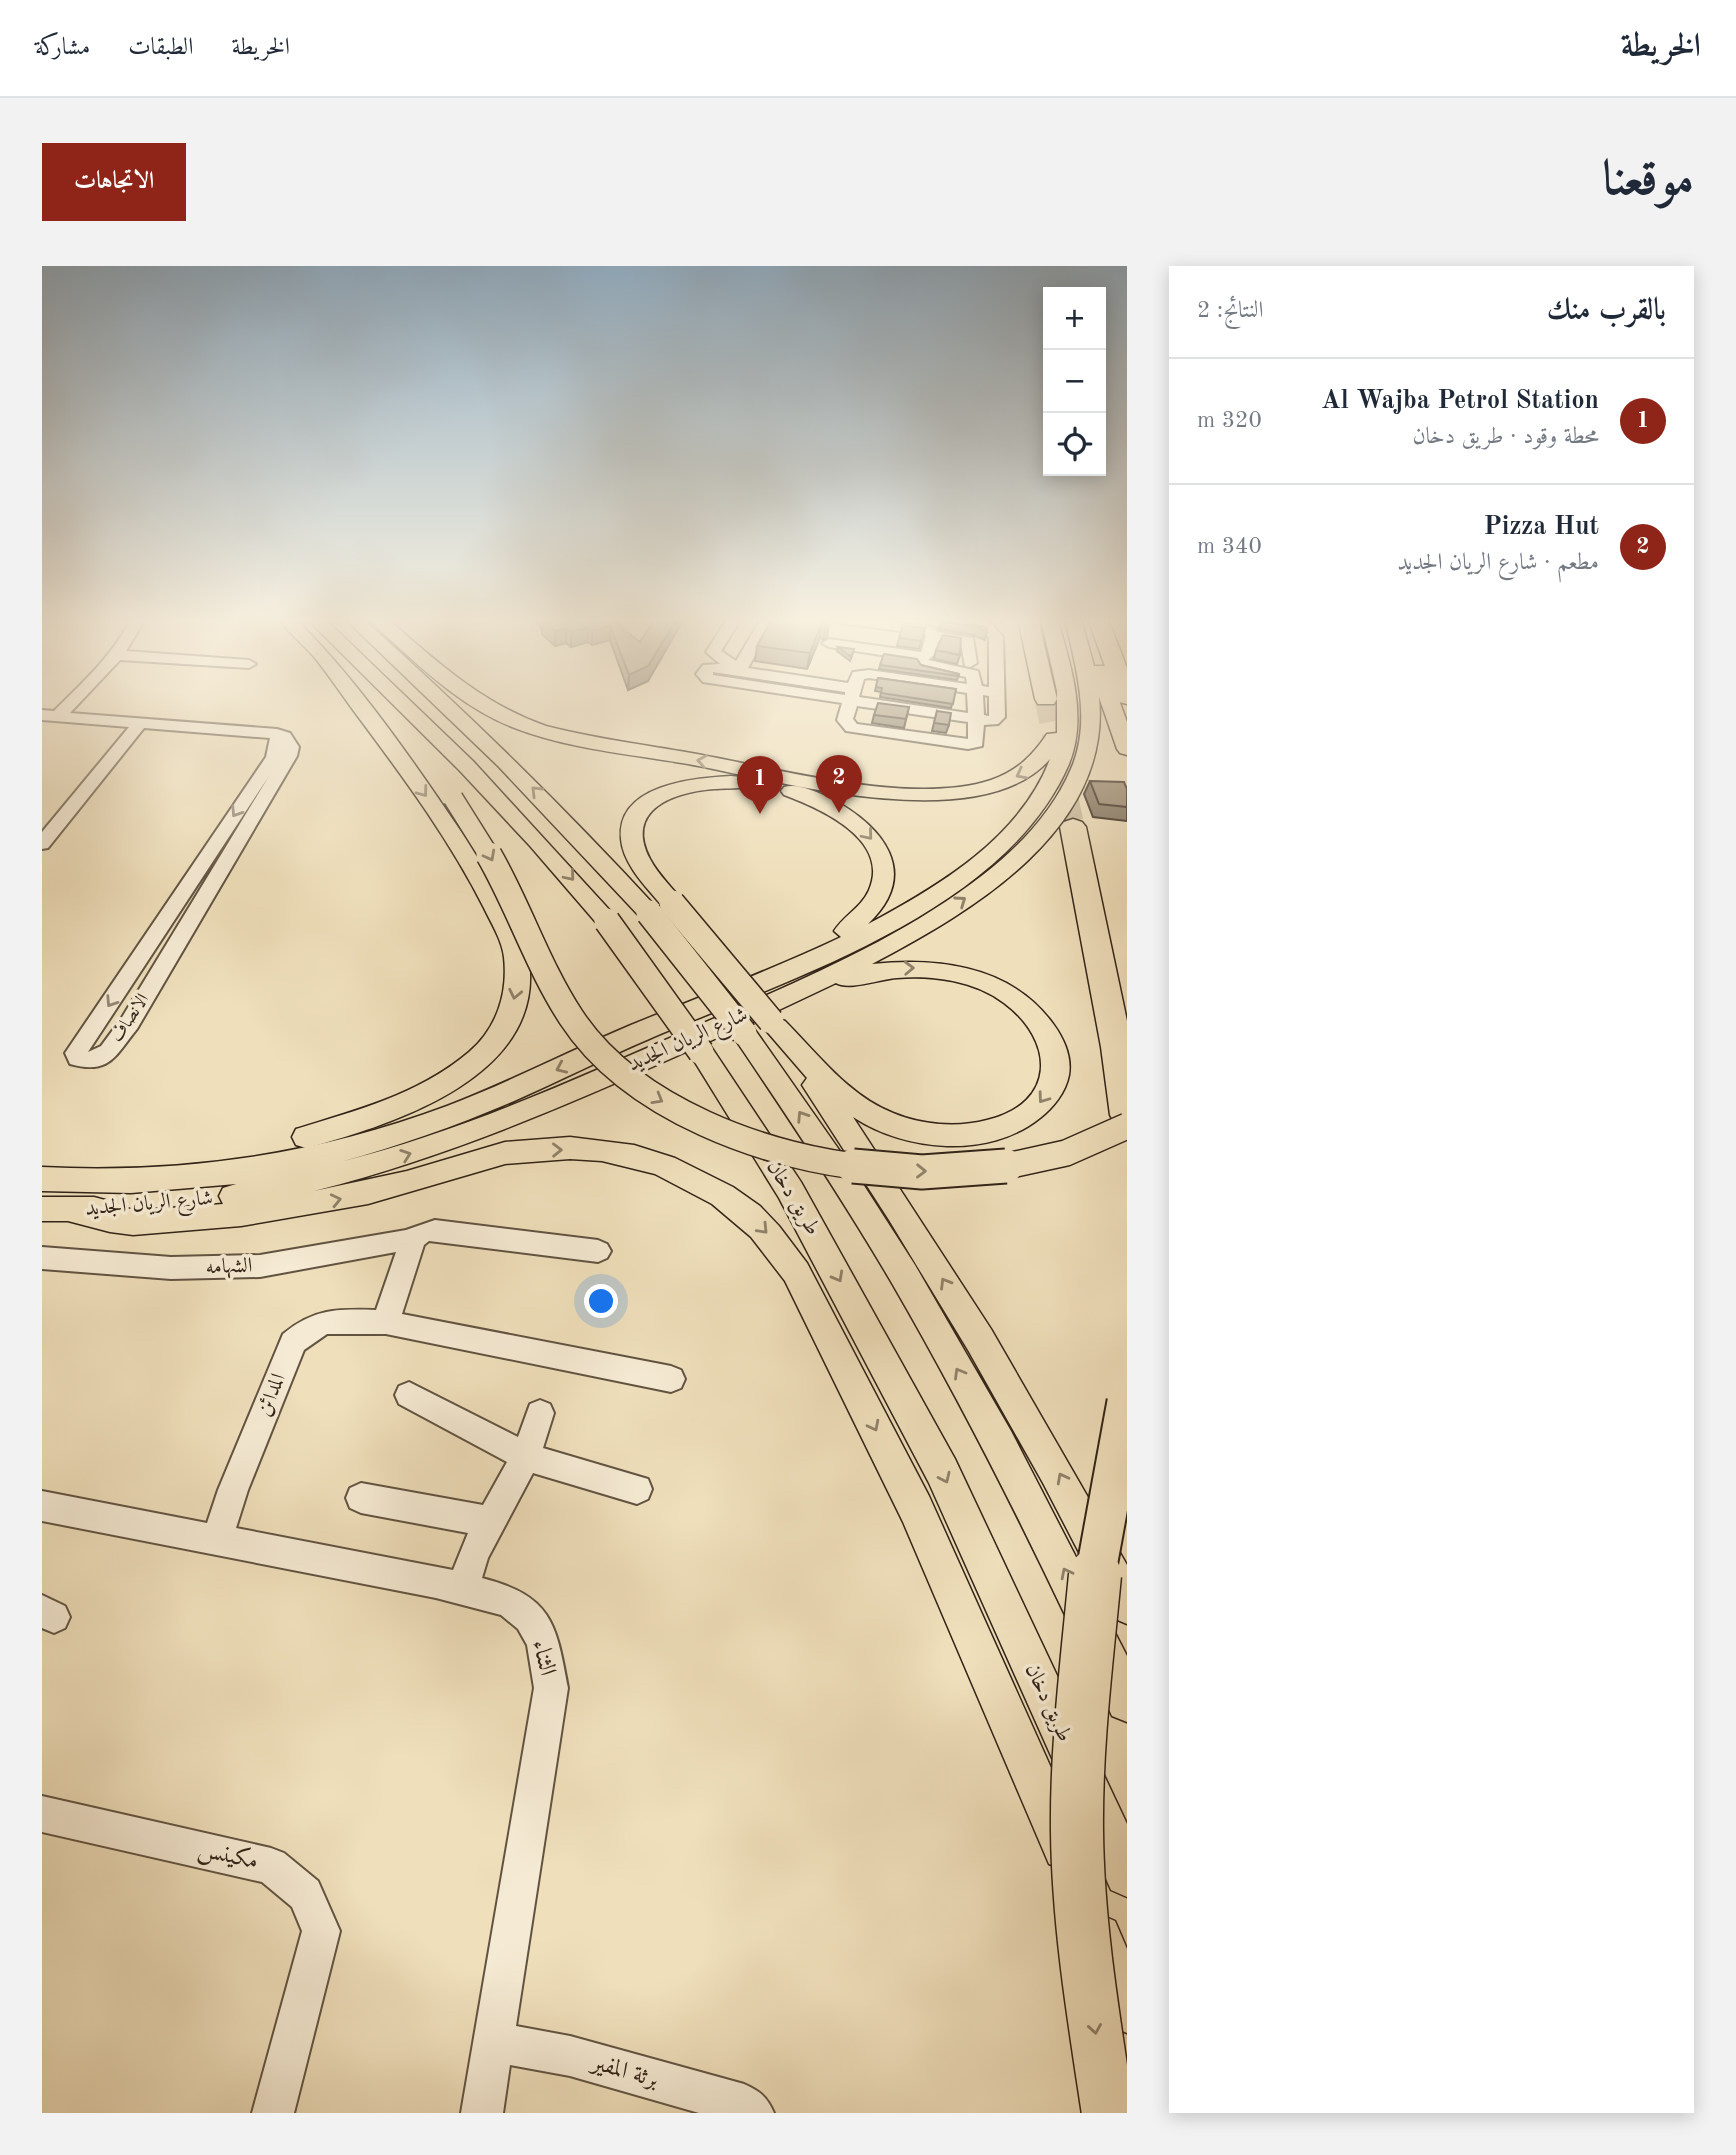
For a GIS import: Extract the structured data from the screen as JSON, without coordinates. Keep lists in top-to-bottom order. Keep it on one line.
{"streets":{"main road":["شارع الريان الجديد","طريق دخان"],"street":["الانصاف","الشهامه","المدائن","الثناء","مكينس","برثة المفير"]},"crossings":[["المدائن","الثناء"],["الثناء","برثة المفير"]],"page":{"header":"الخريطة","nav":["الخريطة","الطبقات","مشاركة"],"title":"موقعنا","buttons":"الاتجاهات","heading":["بالقرب منك","النتائج: 2"],"map_buttons":["+","−"],"list":[{"mark":"1","name":"Al Wajba Petrol Station","note":"محطة وقود · طريق دخان","value":"320 m"},{"mark":"2","name":"Pizza Hut","note":"مطعم · شارع الريان الجديد","value":"340 m"}],"pins":["2","1"]}}
